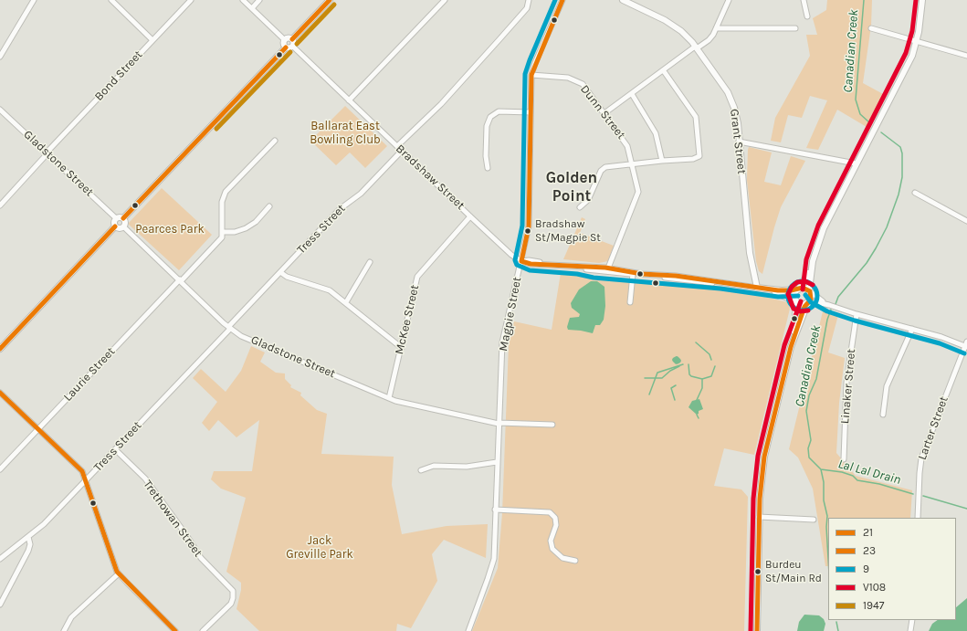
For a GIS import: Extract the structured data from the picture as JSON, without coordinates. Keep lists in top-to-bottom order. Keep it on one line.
{"streets":{"main road":["Grant Street"],"street":["Bond Street","Dunn Street","Gladstone Street","Bradshaw Street","Tress Street","Magpie Street","McKee Street","Laurie Street","Linaker Street","Larter Street","Trethowan Street"]},"crossings":[["Bond Street","Gladstone Street"],["Dunn Street","Magpie Street"],["Gladstone Street","Tress Street"],["Gladstone Street","Magpie Street"],["Gladstone Street","McKee Street"],["Gladstone Street","Laurie Street"],["Bradshaw Street","Tress Street"],["Bradshaw Street","Magpie Street"],["Bradshaw Street","McKee Street"],["Tress Street","Trethowan Street"]],"districts":["Golden Point"],"water":["Canadian Creek","Lal Lal Drain"],"parks":["Ballarat East Bowling Club","Pearces Park","Jack Greville Park"],"places":["Bradshaw St/Magpie St","Burdeu St/Main Rd"],"lines":["transit line 21","transit line 23","transit line 9","transit line V108","transit line 1947"],"legend":["21","23","9","V108","1947"]}
